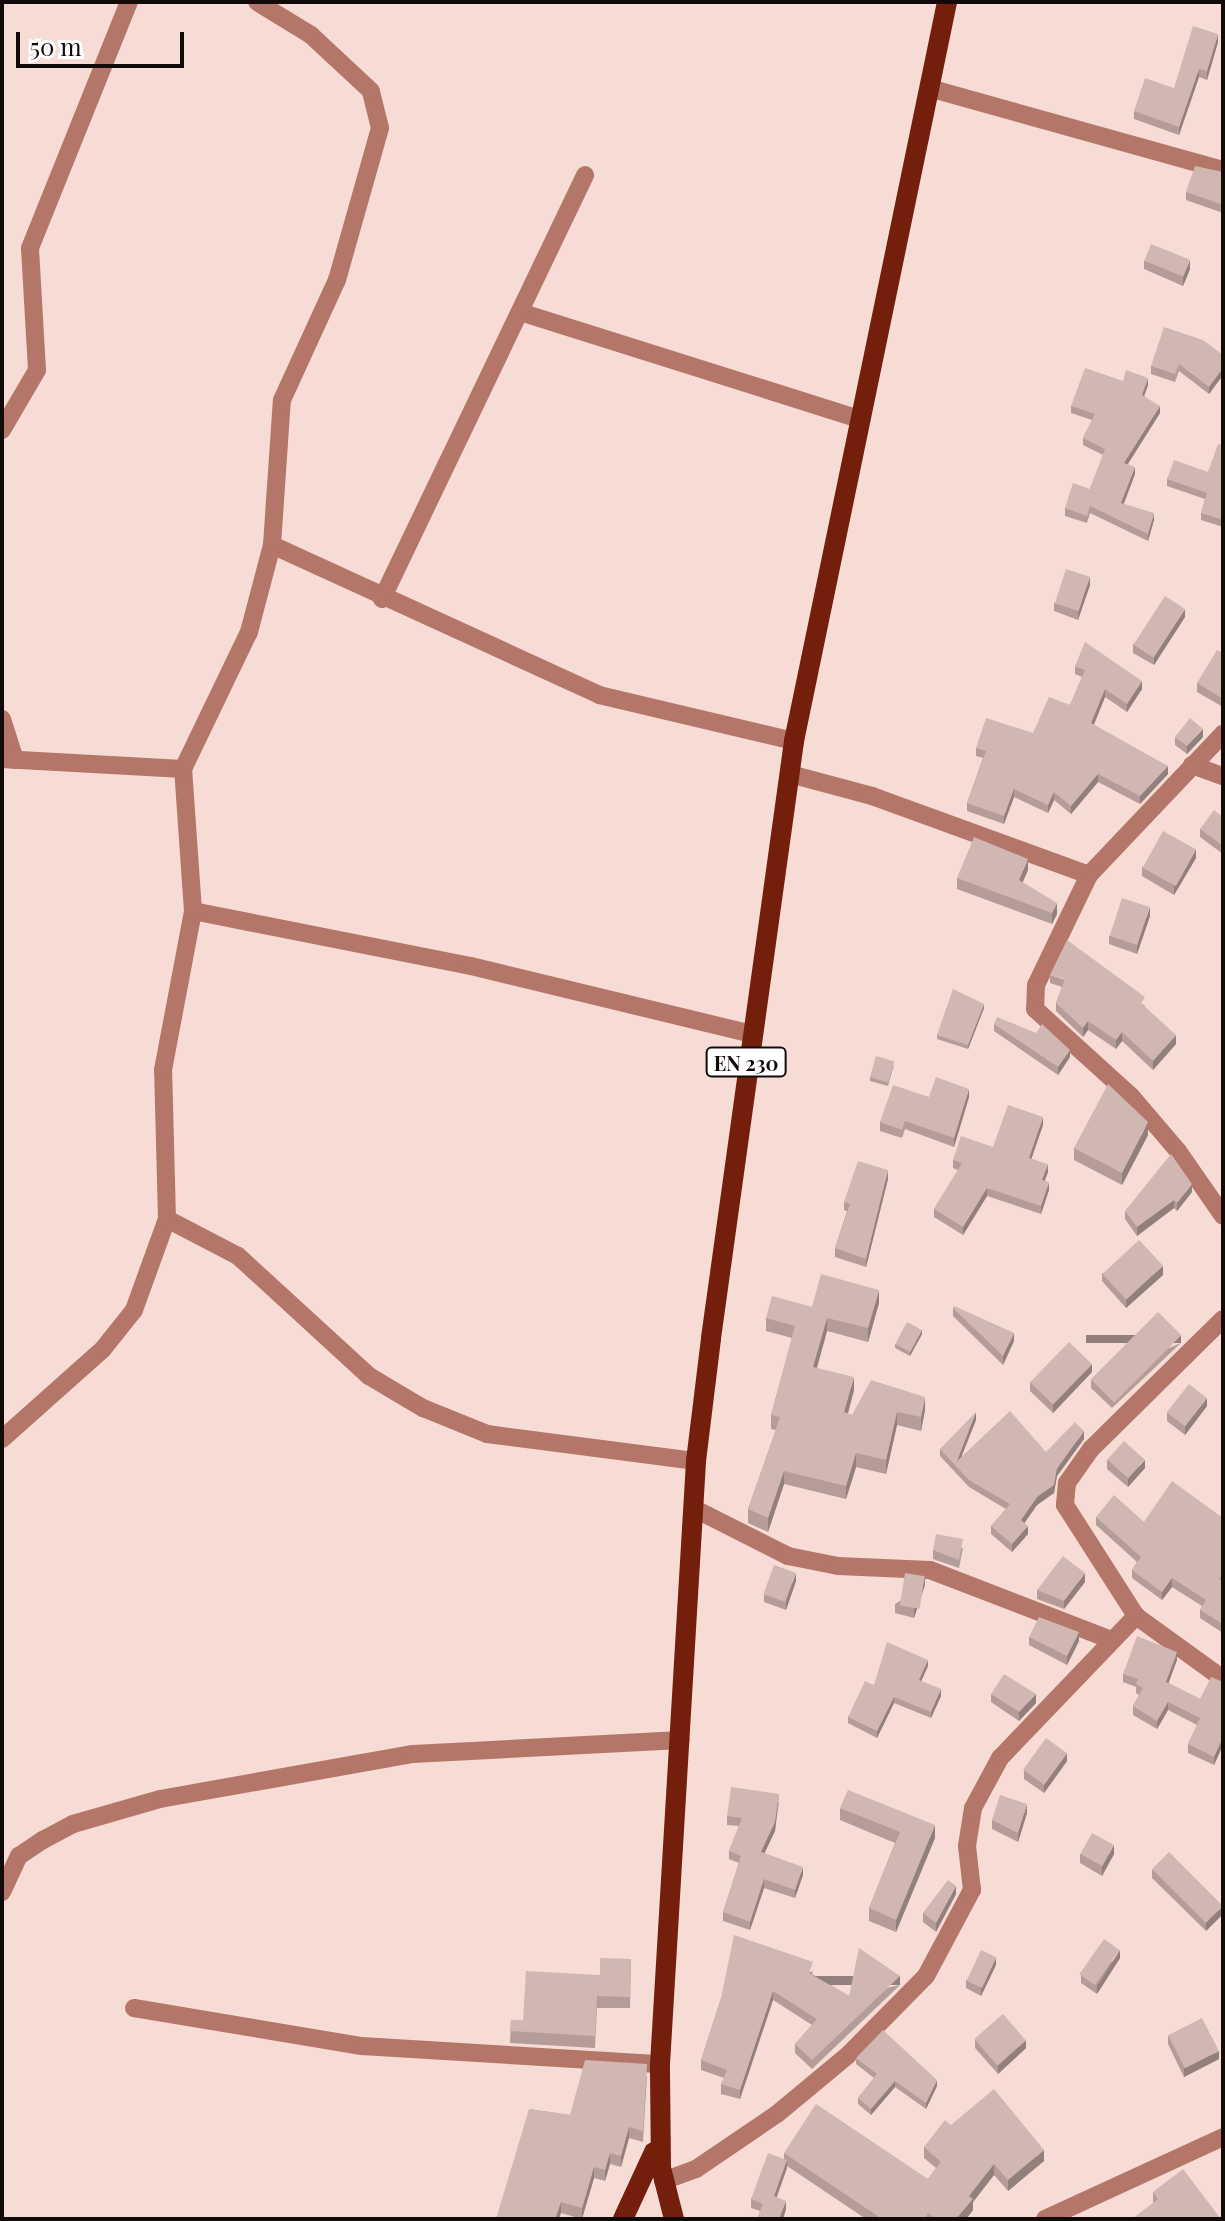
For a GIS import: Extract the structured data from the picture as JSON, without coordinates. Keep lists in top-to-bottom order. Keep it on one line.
{"streets":{"main road":["EN 230"]},"scale_bar":"50 m"}
